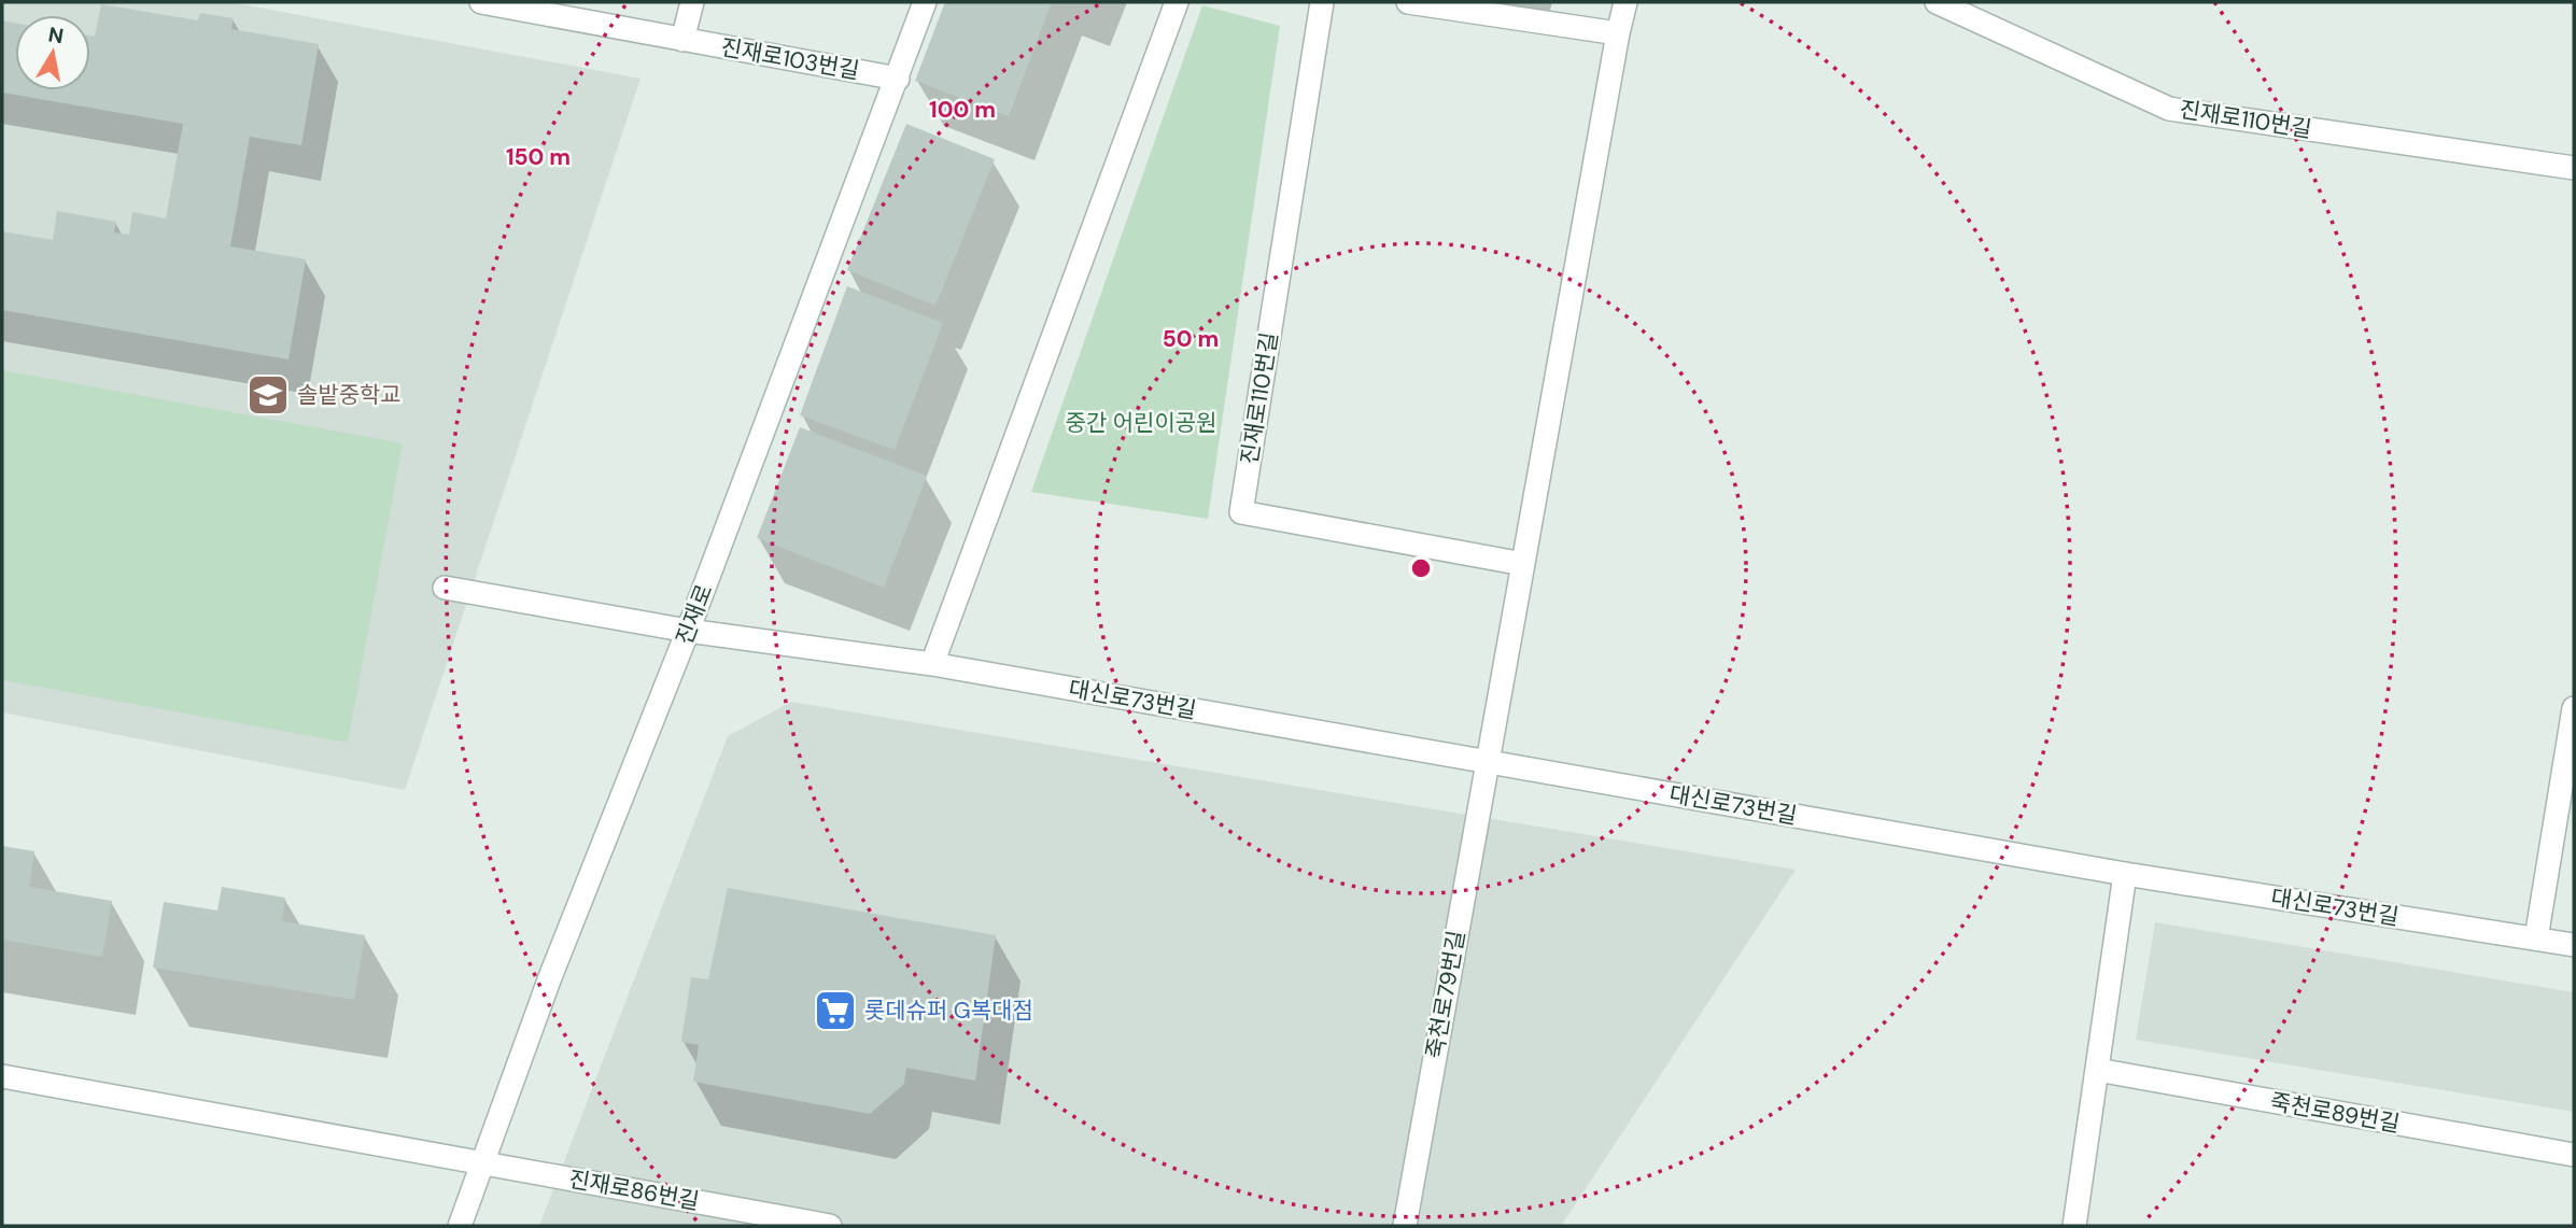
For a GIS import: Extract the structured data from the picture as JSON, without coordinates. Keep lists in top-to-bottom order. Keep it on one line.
{"streets":{"street":["진재로103번길","진재로110번길","진재로","대신로73번길","죽천로79번길","죽천로89번길","진재로86번길"]},"crossings":[["진재로103번길","진재로"],["진재로","대신로73번길"],["진재로","진재로86번길"],["대신로73번길","죽천로79번길"]],"parks":["중간 어린이공원"],"places":{"school or university":["솔밭중학교"],"supermarket":["롯데슈퍼 G복대점"]},"north":"top","rings":["100 m","150 m","50 m"]}
